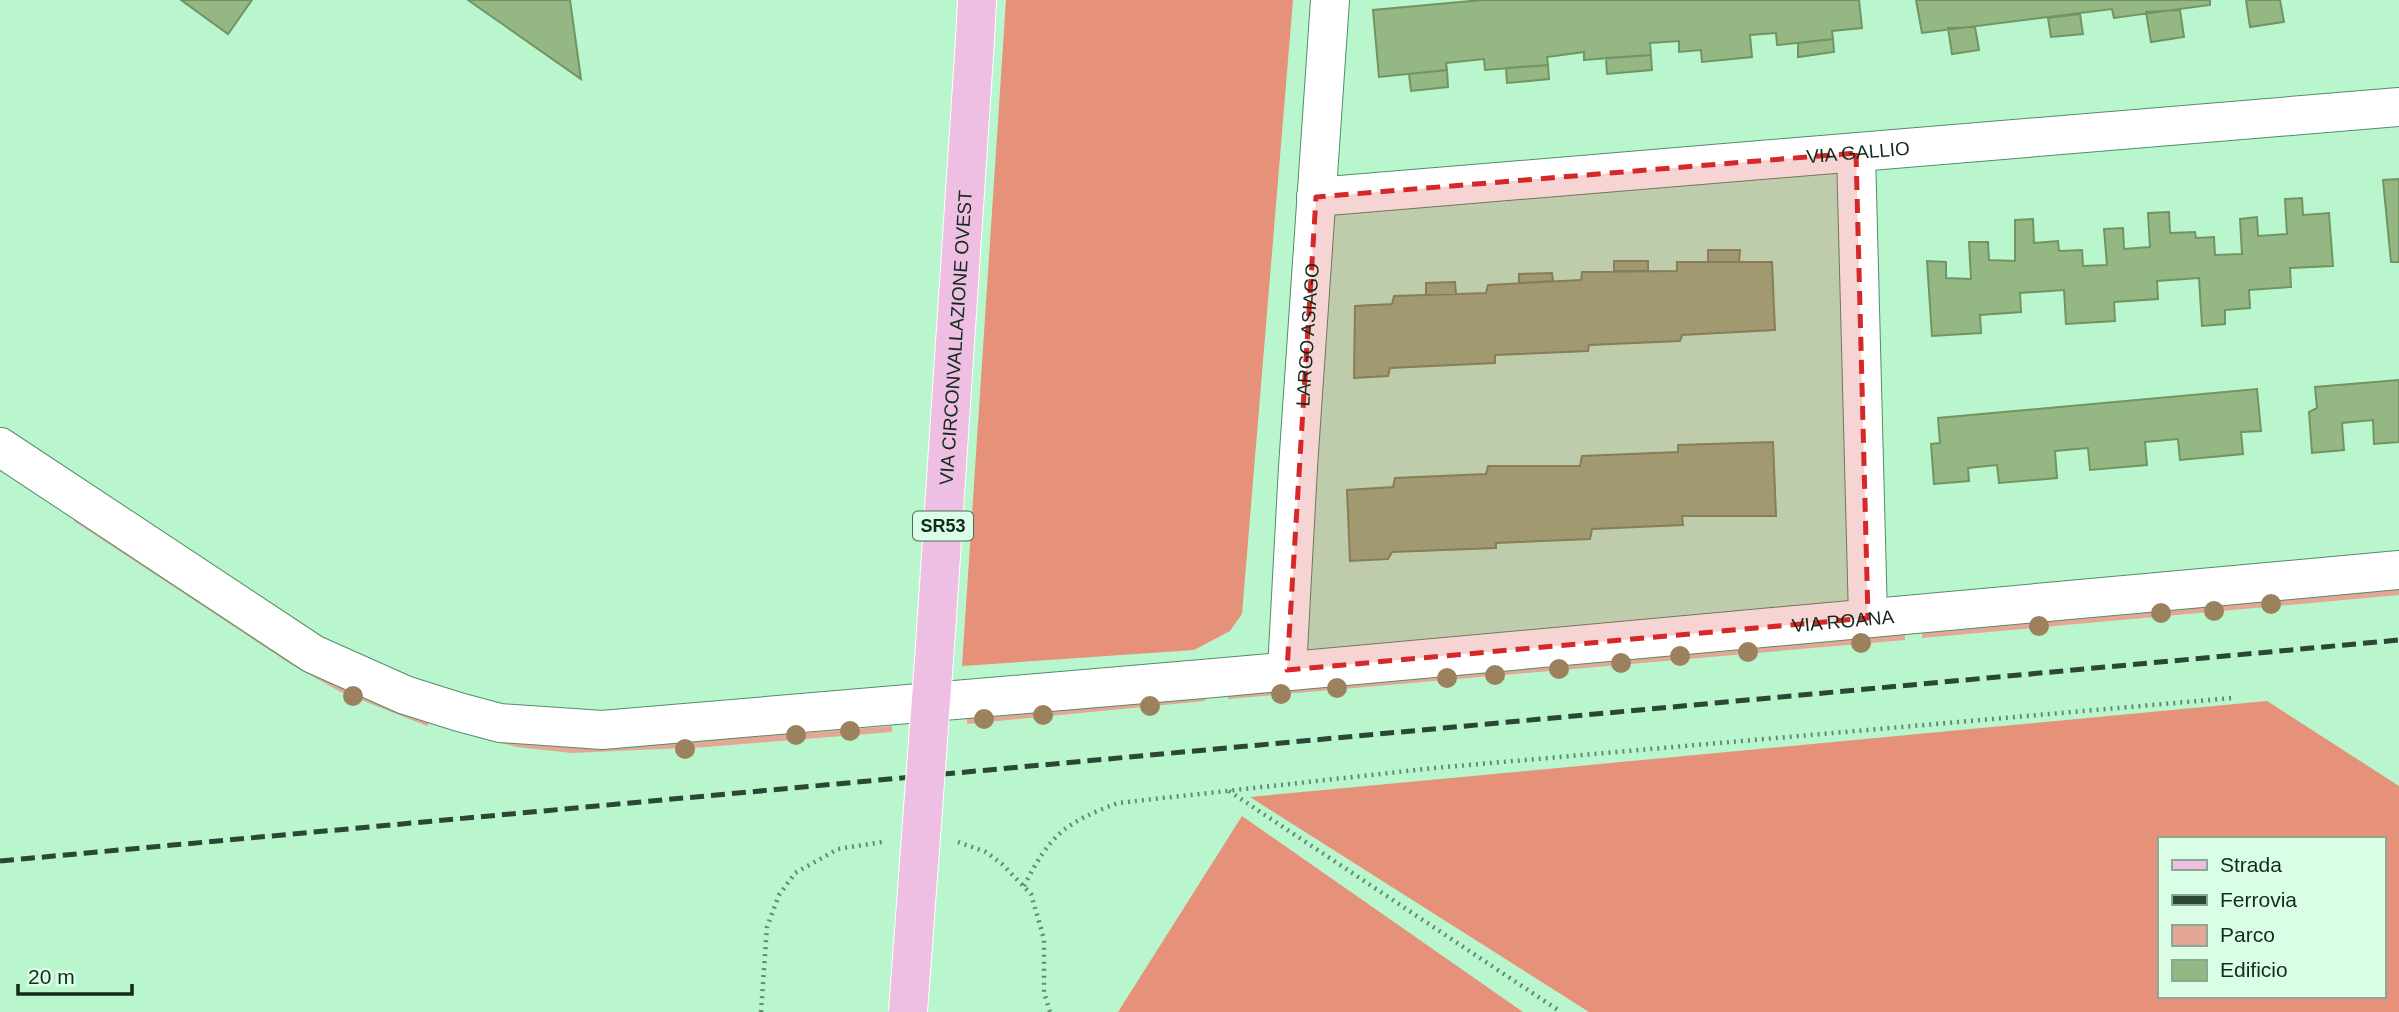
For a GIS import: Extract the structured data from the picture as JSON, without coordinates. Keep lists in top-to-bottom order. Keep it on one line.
{"streets":{"main road":["VIA CIRCONVALLAZIONE OVEST","SR53"],"street":["VIA GALLIO","LARGO ASIAGO","VIA ROANA"]},"crossings":[["VIA GALLIO","LARGO ASIAGO"],["LARGO ASIAGO","VIA ROANA"]],"legend":["Strada","Ferrovia","Parco","Edificio"],"scale_bar":"20 m"}
